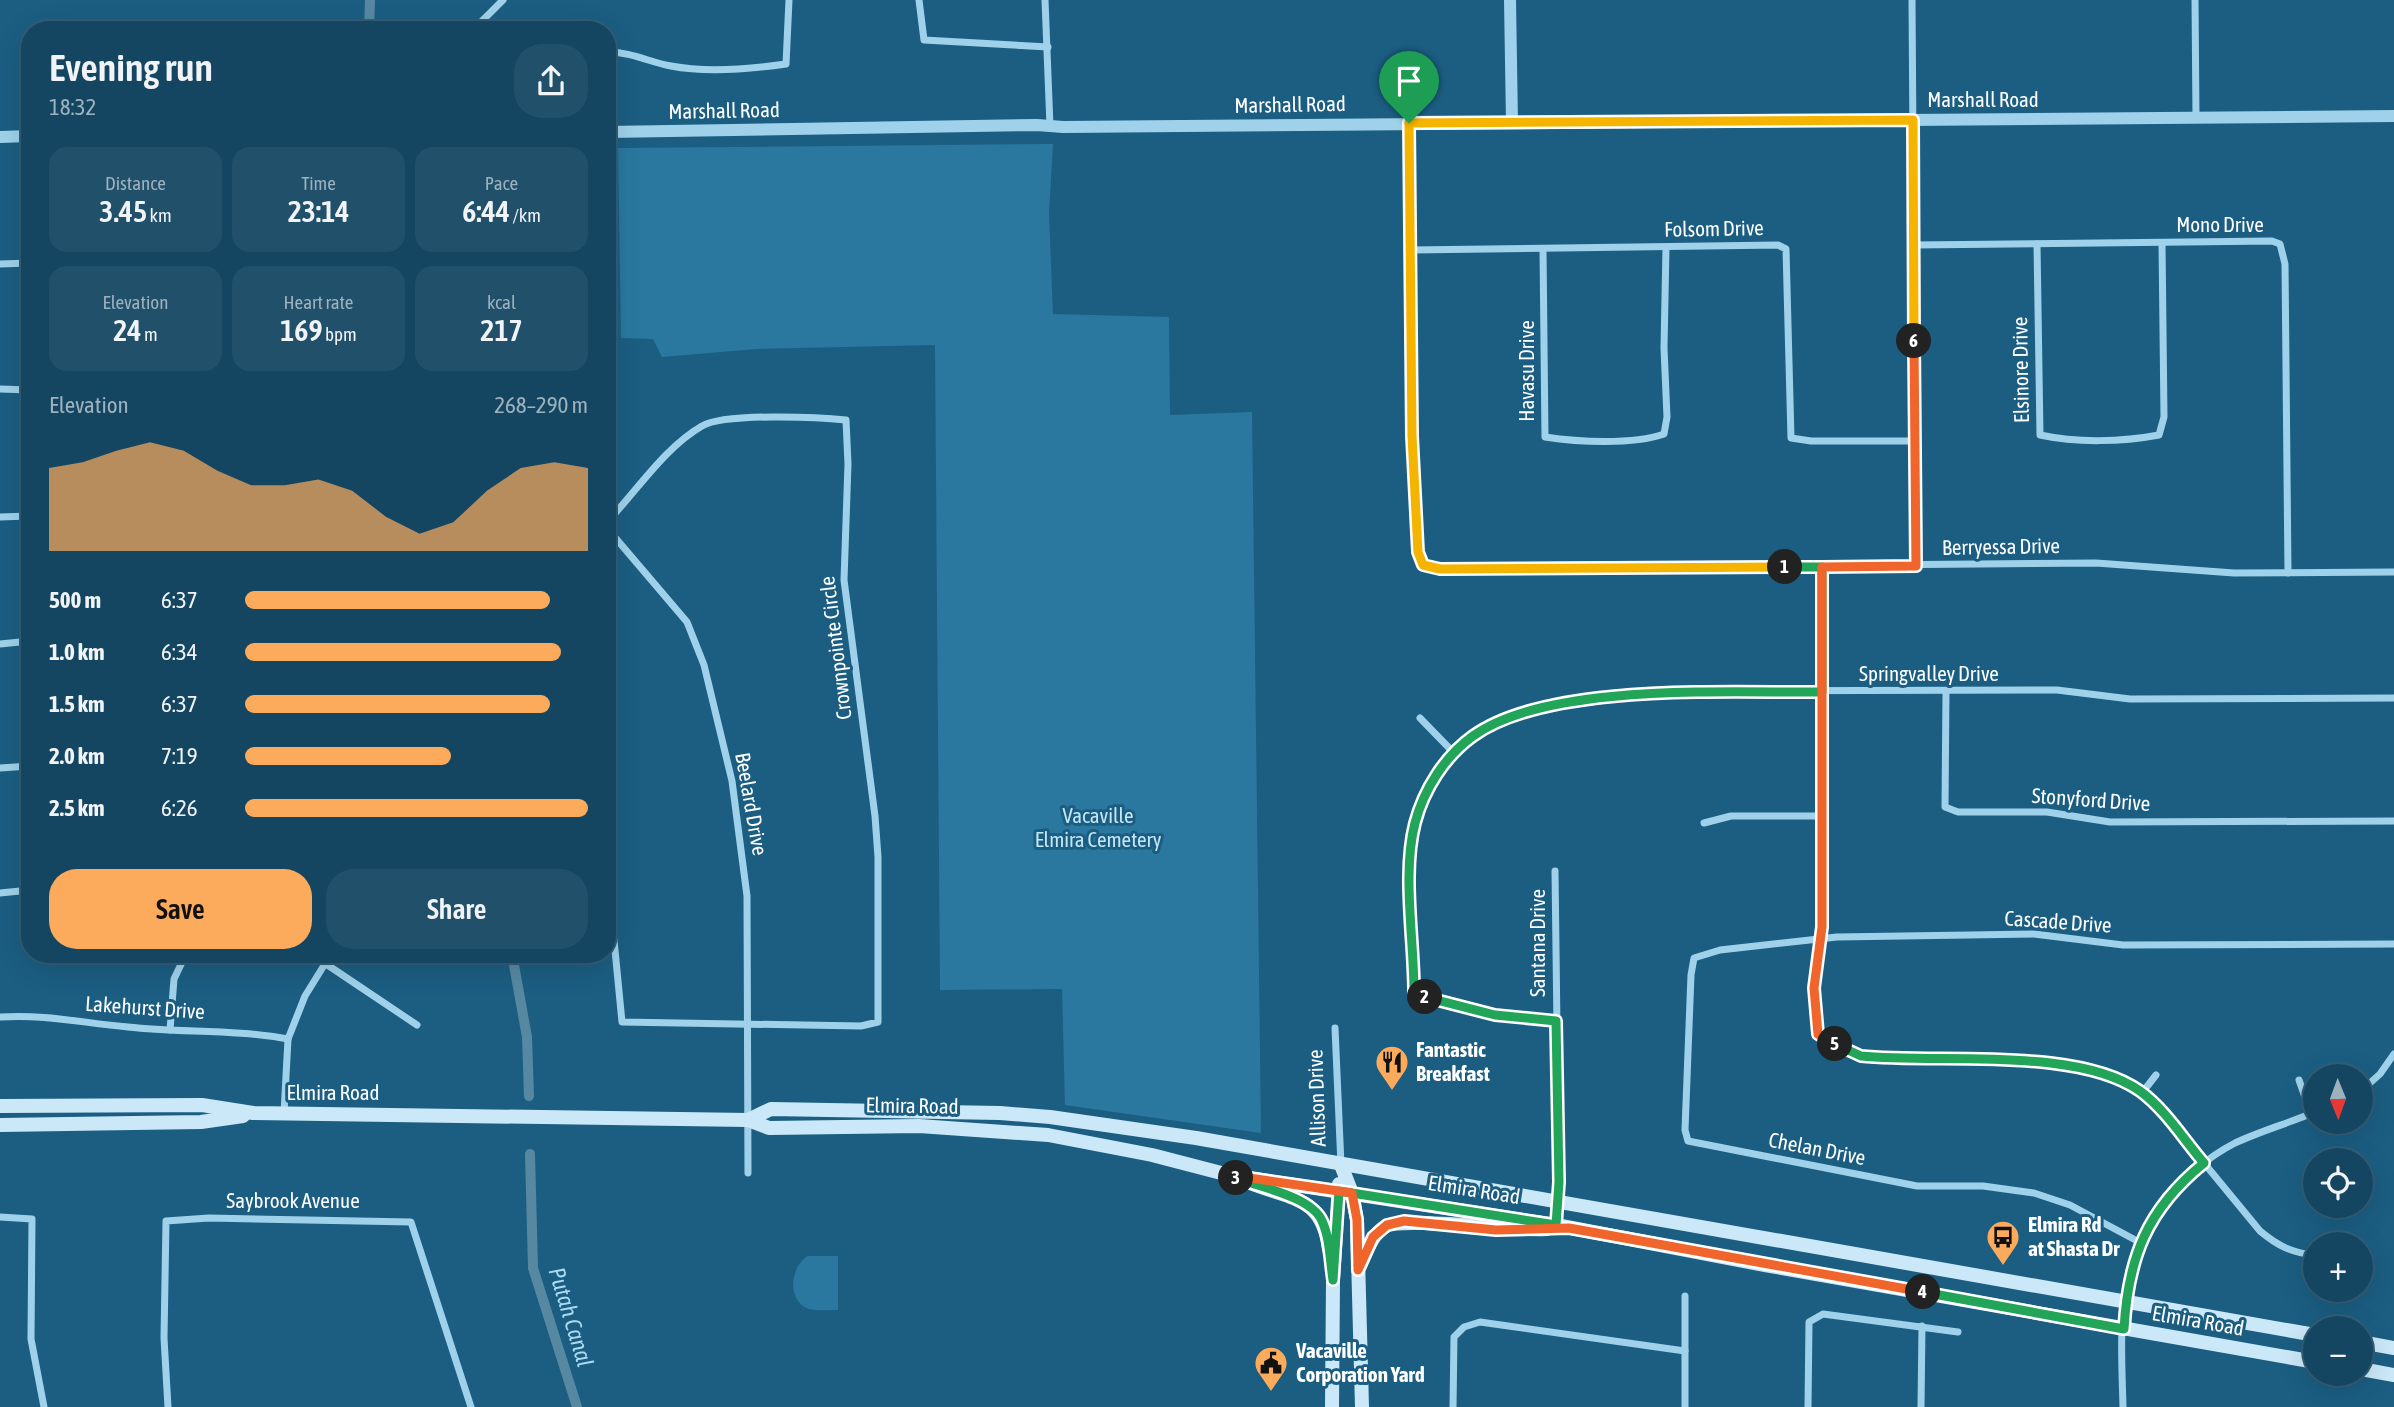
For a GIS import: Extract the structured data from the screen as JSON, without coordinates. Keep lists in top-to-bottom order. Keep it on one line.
{"streets":{"main road":["Elmira Road","Allison Drive"],"street":["Marshall Road","Mono Drive","Folsom Drive","Elsinore Drive","Havasu Drive","Berryessa Drive","Crownpointe Circle","Springvalley Drive","Stonyford Drive","Beelard Drive","Cascade Drive","Santana Drive","Lakehurst Drive","Chelan Drive","Saybrook Avenue"]},"crossings":[["Marshall Road","Berryessa Drive"],["Mono Drive","Elsinore Drive"],["Mono Drive","Berryessa Drive"],["Folsom Drive","Havasu Drive"],["Folsom Drive","Berryessa Drive"],["Crownpointe Circle","Beelard Drive"],["Springvalley Drive","Stonyford Drive"],["Springvalley Drive","Santana Drive"],["Beelard Drive","Elmira Road"],["Cascade Drive","Chelan Drive"],["Santana Drive","Elmira Road"],["Elmira Road","Allison Drive"]],"water":["Putah Canal"],"parks":["Vacaville Elmira Cemetery"],"places":{"restaurant":["Fantastic Breakfast"],"bus stop":["Elmira Rd at Shasta Dr"],"public building":["Vacaville Corporation Yard"]},"north":"bottom","page":{"heading":["Evening run","18:32"],"stats":[["Distance","3.45 km"],["Time","23:14"],["Pace","6:44 /km"],["Elevation","24 m"],["Heart rate","169 bpm"],["kcal","217"]],"pins":["6","1","2","5","3","4"],"chart":["Elevation","268–290 m"],"list":[{"name":"500 m","note":"6:37"},{"name":"1.0 km","note":"6:34"},{"name":"1.5 km","note":"6:37"},{"name":"2.0 km","note":"7:19"},{"name":"2.5 km","note":"6:26"}],"buttons":["Save","Share"],"map_buttons":["+","−"]}}
